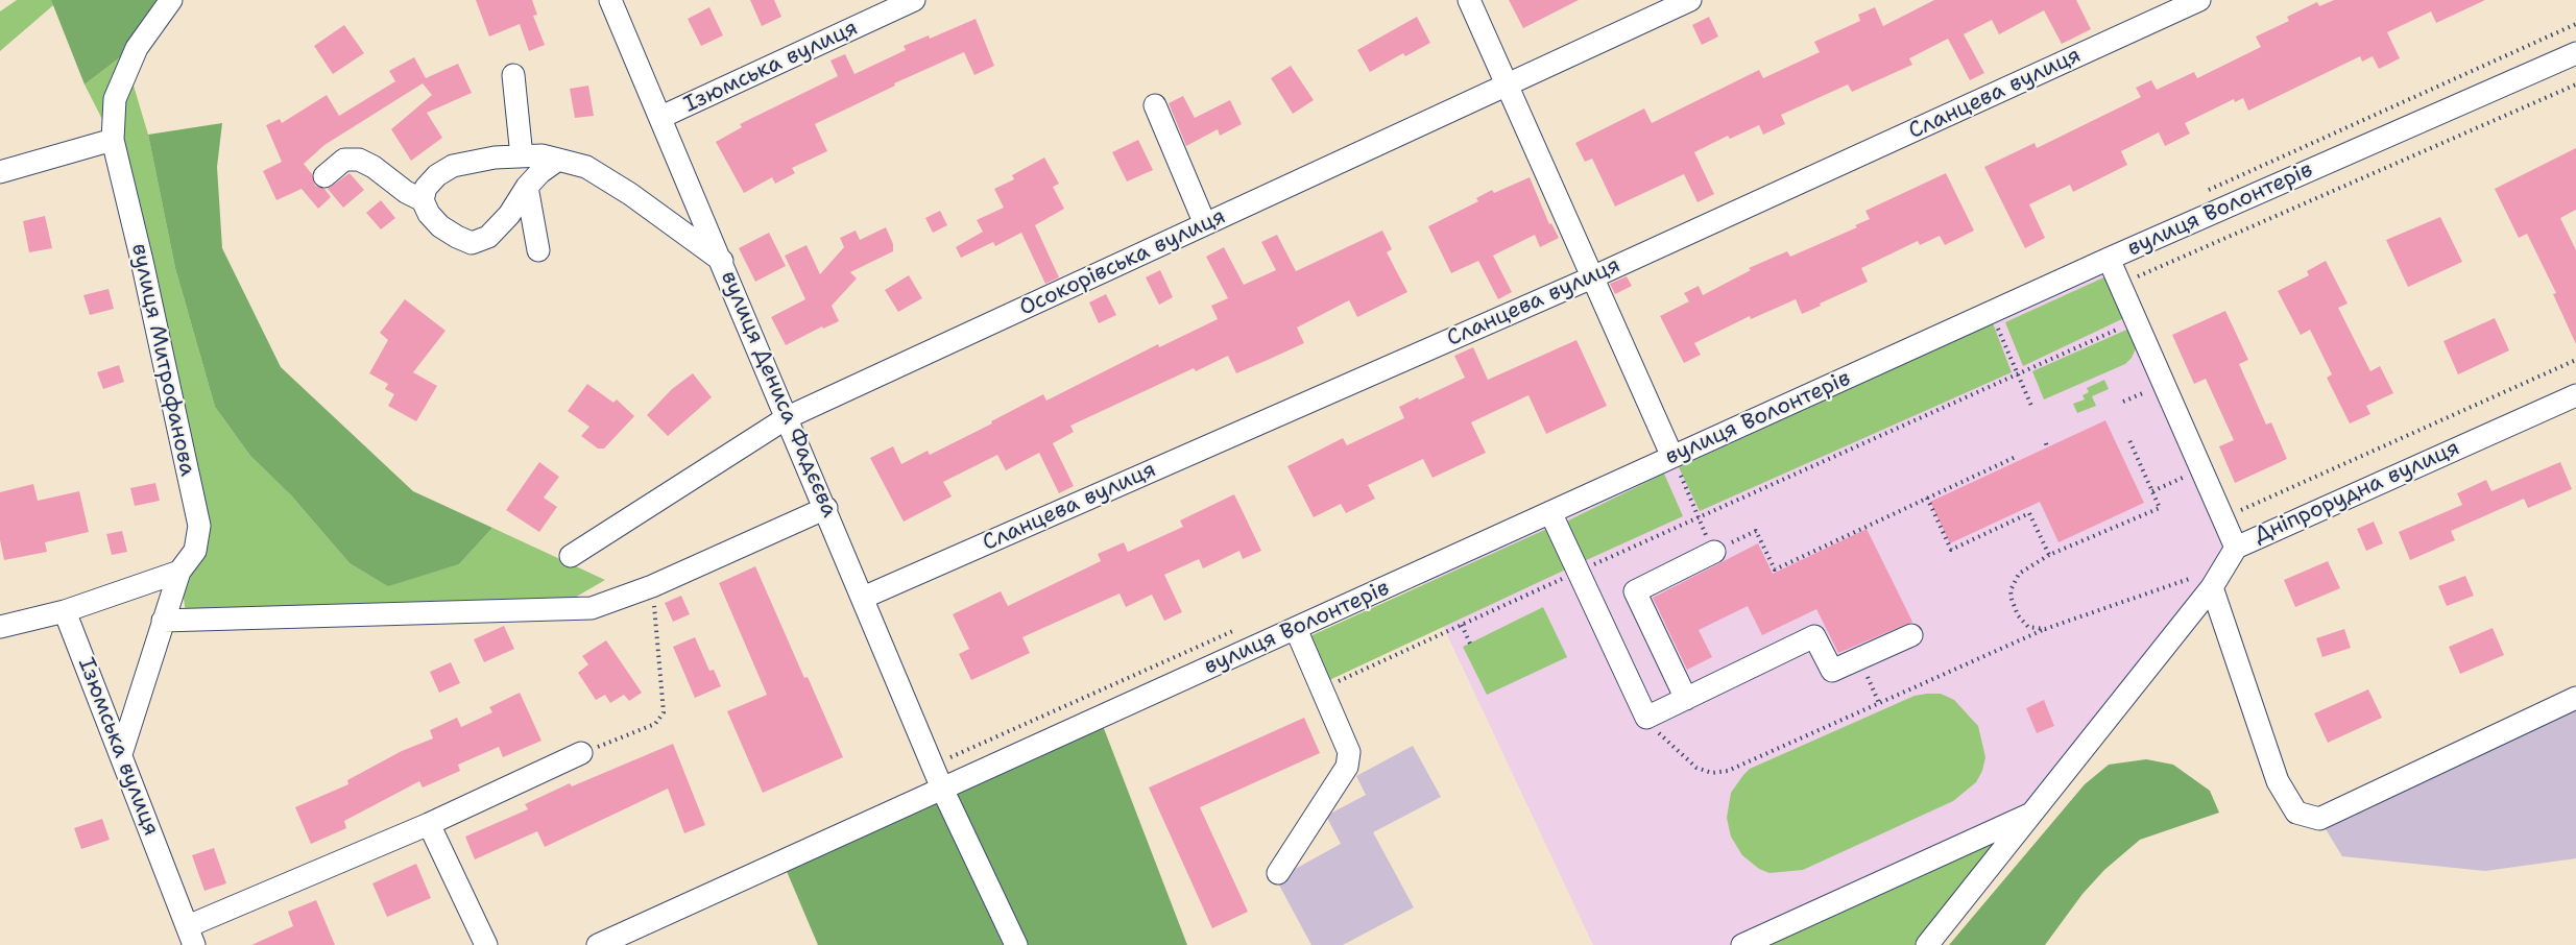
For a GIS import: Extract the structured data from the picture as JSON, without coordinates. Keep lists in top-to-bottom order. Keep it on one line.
{"streets":{"street":["Ізюмська вулиця","Сланцева вулиця","вулиця Волонтерів","Осокорівська вулиця","вулиця Митрофанова","вулиця Дениса Фадєєва","Дніпрорудна вулиця"]},"crossings":[["Ізюмська вулиця","вулиця Митрофанова"],["Ізюмська вулиця","вулиця Дениса Фадєєва"],["Сланцева вулиця","вулиця Дениса Фадєєва"],["вулиця Волонтерів","вулиця Дениса Фадєєва"],["Осокорівська вулиця","вулиця Дениса Фадєєва"]]}
